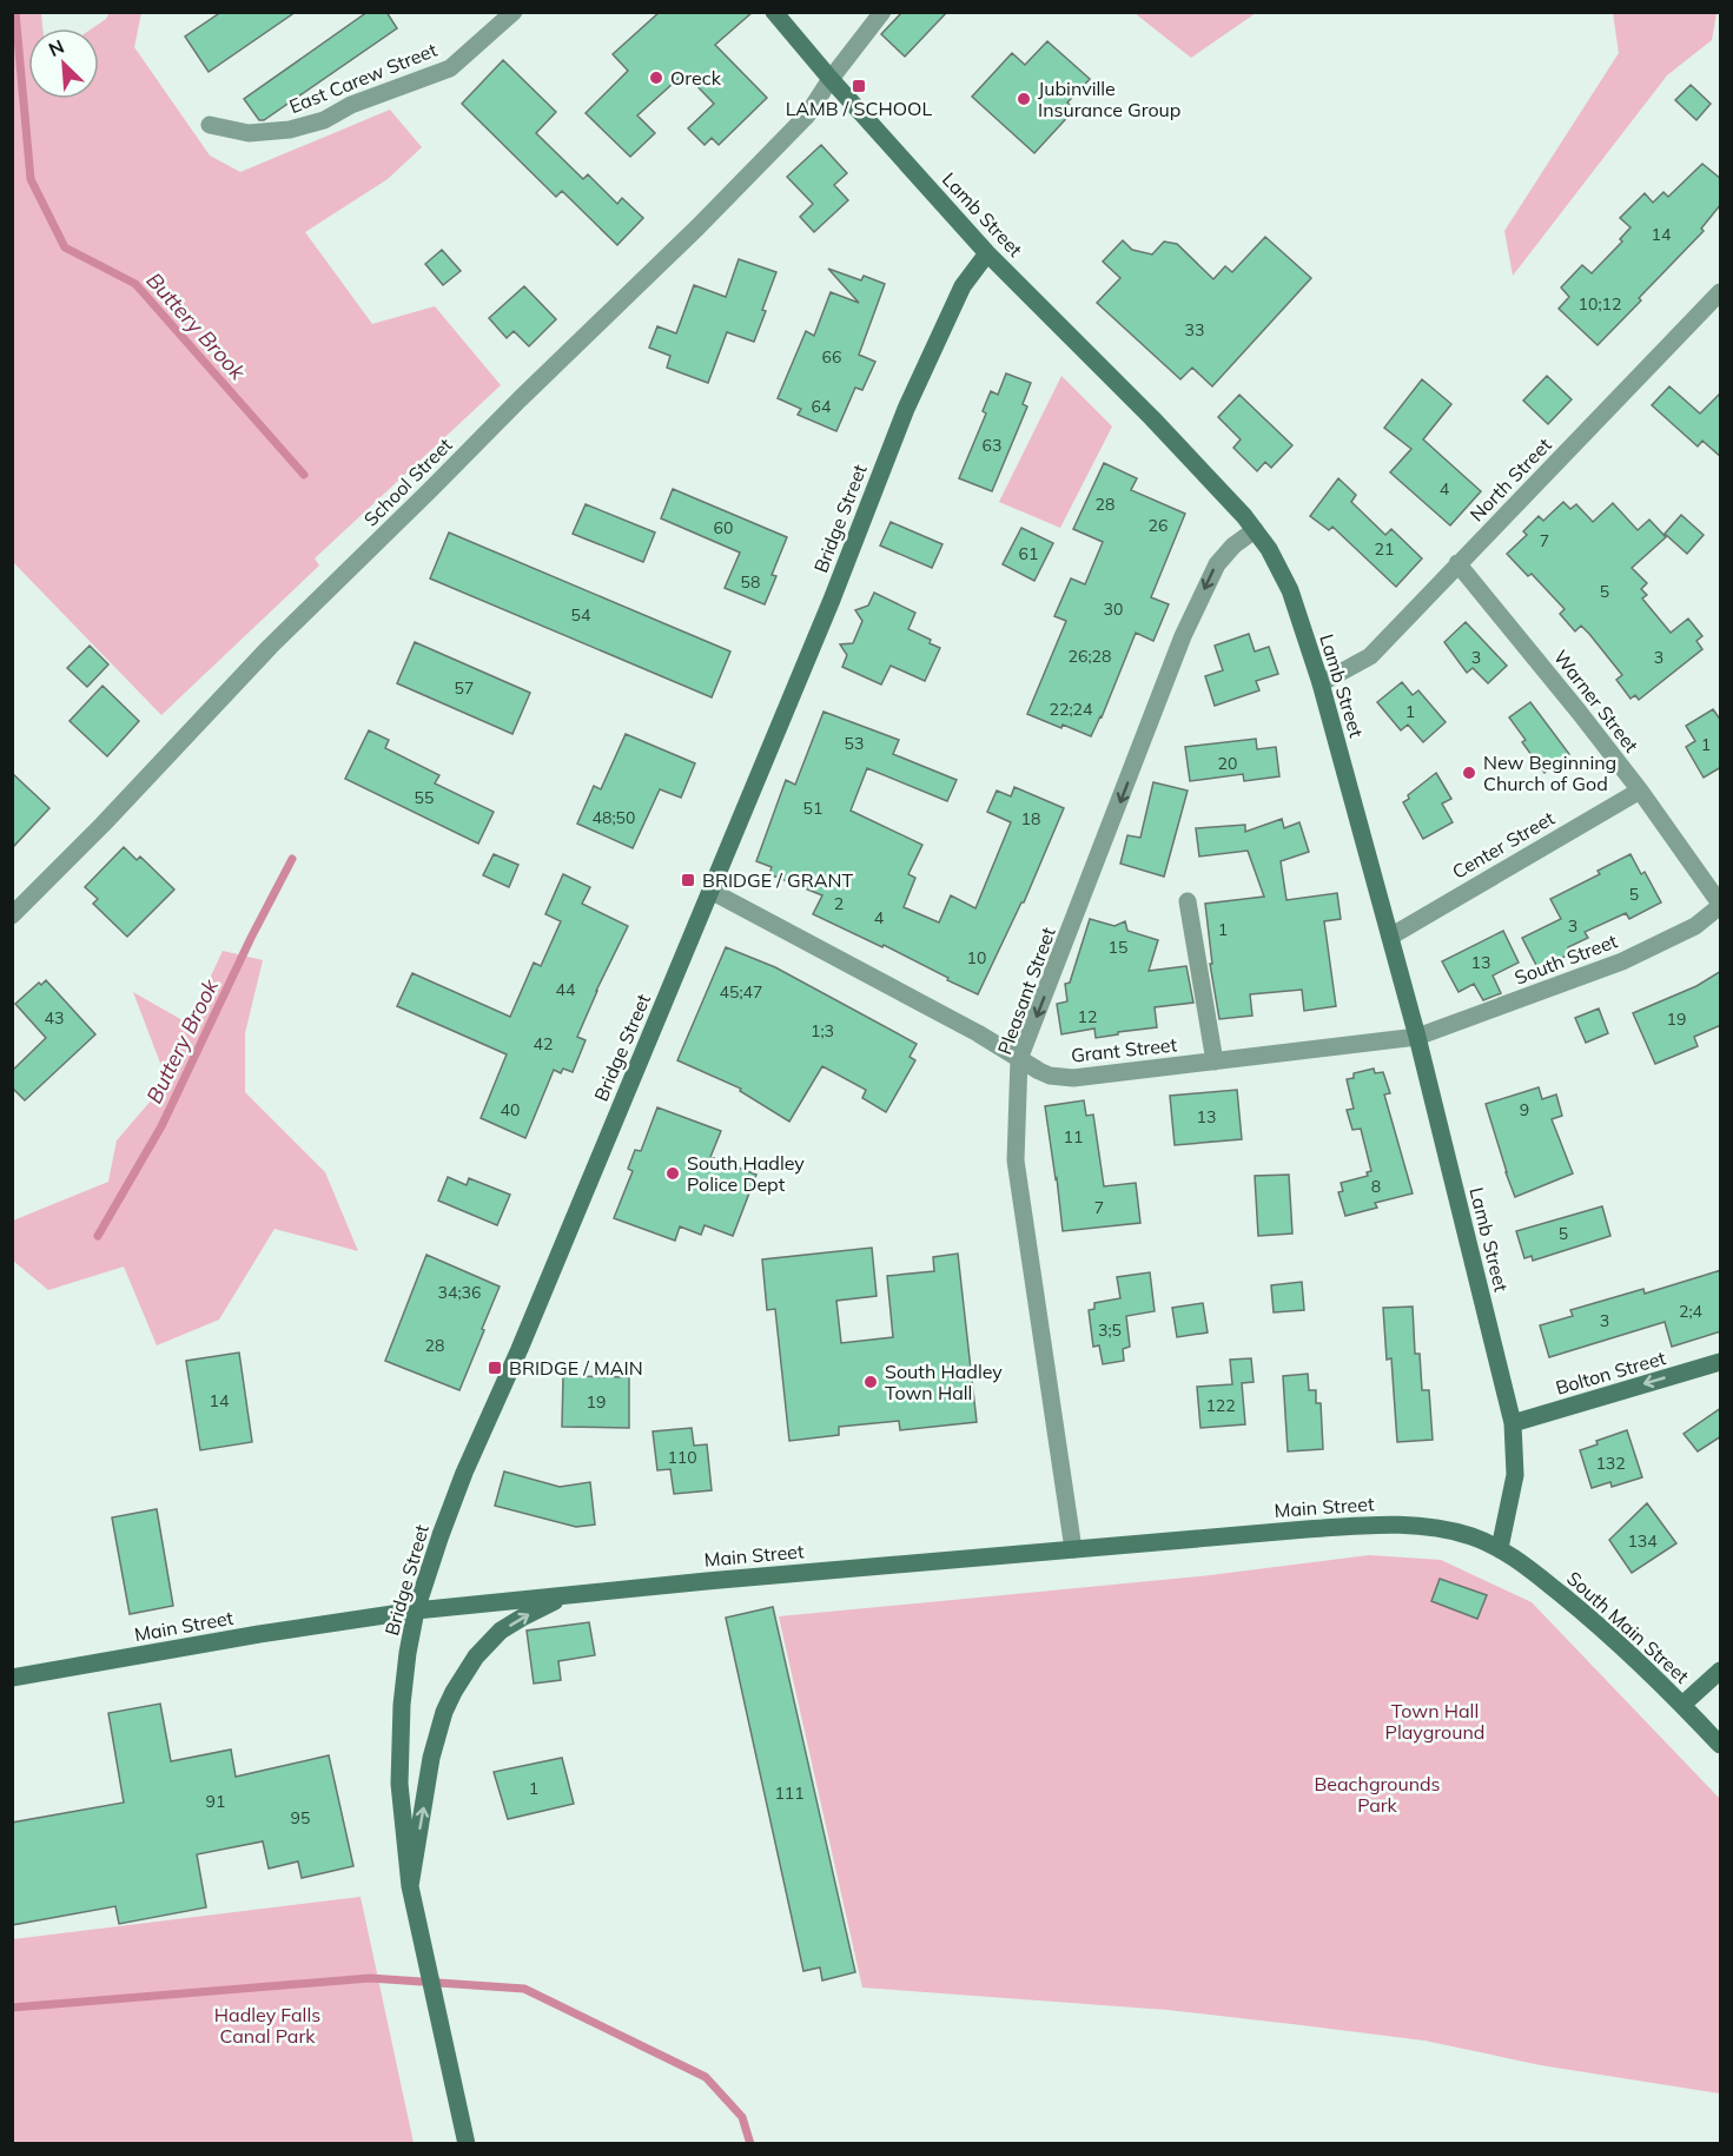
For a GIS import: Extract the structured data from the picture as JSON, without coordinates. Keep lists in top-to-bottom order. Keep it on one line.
{"streets":{"main road":["Lamb Street","Bridge Street","Bolton Street","Main Street","South Main Street"],"street":["East Carew Street","North Street","School Street","Warner Street","Center Street","South Street","Pleasant Street","Grant Street"]},"crossings":[["Lamb Street","North Street"],["Lamb Street","School Street"],["Lamb Street","Bridge Street"],["Lamb Street","Center Street"],["Lamb Street","South Street"],["Lamb Street","Pleasant Street"],["Lamb Street","Grant Street"],["Lamb Street","Bolton Street"],["Lamb Street","Main Street"],["Lamb Street","South Main Street"],["North Street","Warner Street"],["Bridge Street","Grant Street"],["Bridge Street","Main Street"],["Warner Street","Center Street"],["Warner Street","South Street"],["South Street","Grant Street"],["Pleasant Street","Grant Street"],["Pleasant Street","Main Street"],["Main Street","South Main Street"]],"one_way":["Pleasant Street","Bolton Street"],"water":["Buttery Brook"],"parks":["Town Hall Playground","Beachgrounds Park","Hadley Falls Canal Park"],"places":{"other":["Oreck","Jubinville Insurance Group","New Beginning Church of God","South Hadley Police Dept","South Hadley Town Hall"],"transit":["LAMB / SCHOOL","BRIDGE / GRANT","BRIDGE / MAIN"]},"house_numbers":["14","10;12","33","66","64","63","4","28","26","60","7","21","61","58","5","30","54","26;28","3","3","57","22;24","1","53","1","20","55","51","48;50","18","5","2","4","3","1","15","10","13","44","45;47","12","43","19","1;3","42","40","9","13","11","8","7","5","34;36","2;4","3","3;5","28","14","19","122","110","132","134","1","111","91","95"],"north":"top left"}
